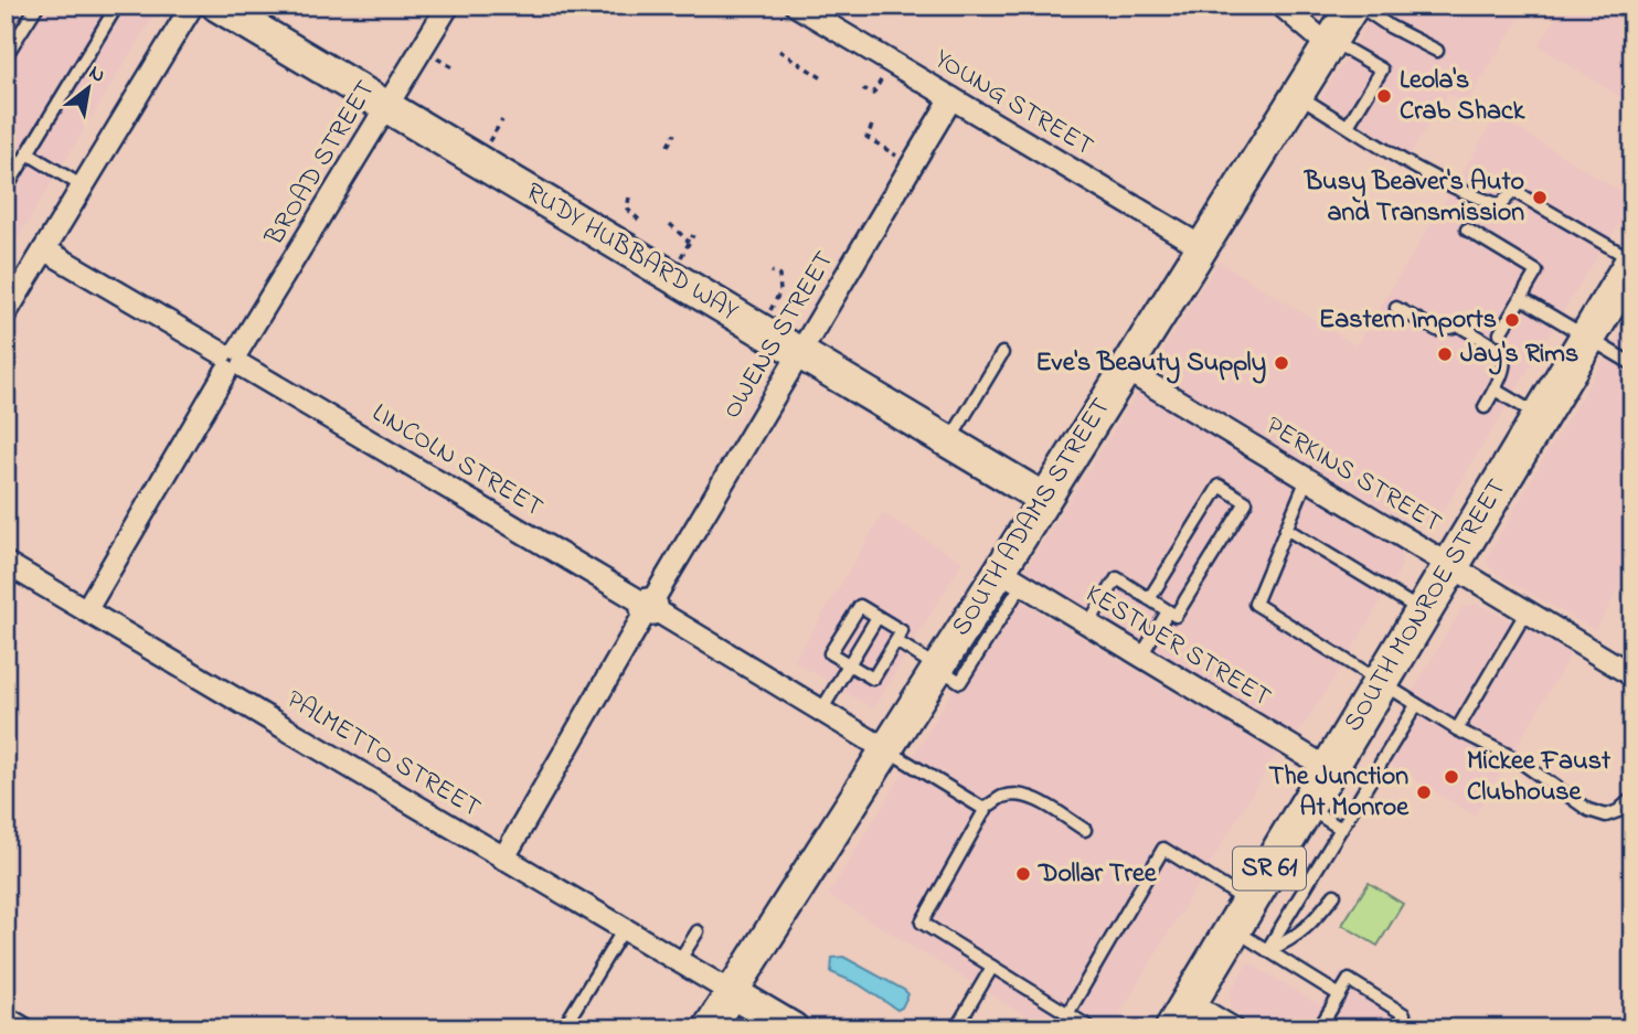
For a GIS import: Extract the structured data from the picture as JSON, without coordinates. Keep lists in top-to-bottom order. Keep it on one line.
{"streets":{"main road":["RUDY HUBBARD WAY","SOUTH ADAMS STREET","SOUTH MONROE STREET","SR 61"],"street":["YOUNG STREET","BROAD STREET","OWENS STREET","LINCOLN STREET","PERKINS STREET","KESTNER STREET","PALMETTO STREET"]},"crossings":[["YOUNG STREET","OWENS STREET"],["YOUNG STREET","SOUTH ADAMS STREET"],["BROAD STREET","RUDY HUBBARD WAY"],["BROAD STREET","LINCOLN STREET"],["BROAD STREET","PALMETTO STREET"],["RUDY HUBBARD WAY","OWENS STREET"],["RUDY HUBBARD WAY","SOUTH ADAMS STREET"],["OWENS STREET","LINCOLN STREET"],["OWENS STREET","PALMETTO STREET"],["LINCOLN STREET","SOUTH ADAMS STREET"],["PERKINS STREET","SOUTH ADAMS STREET"],["PERKINS STREET","SOUTH MONROE STREET"],["SOUTH ADAMS STREET","KESTNER STREET"],["SOUTH ADAMS STREET","PALMETTO STREET"],["SOUTH MONROE STREET","KESTNER STREET"]],"places":["Leola's Crab Shack","Busy Beaver's Auto and Transmission","Eastern Imports","Jay's Rims","Eve's Beauty Supply","Mickee Faust Clubhouse","The Junction At Monroe","Dollar Tree"],"north":"top right"}
